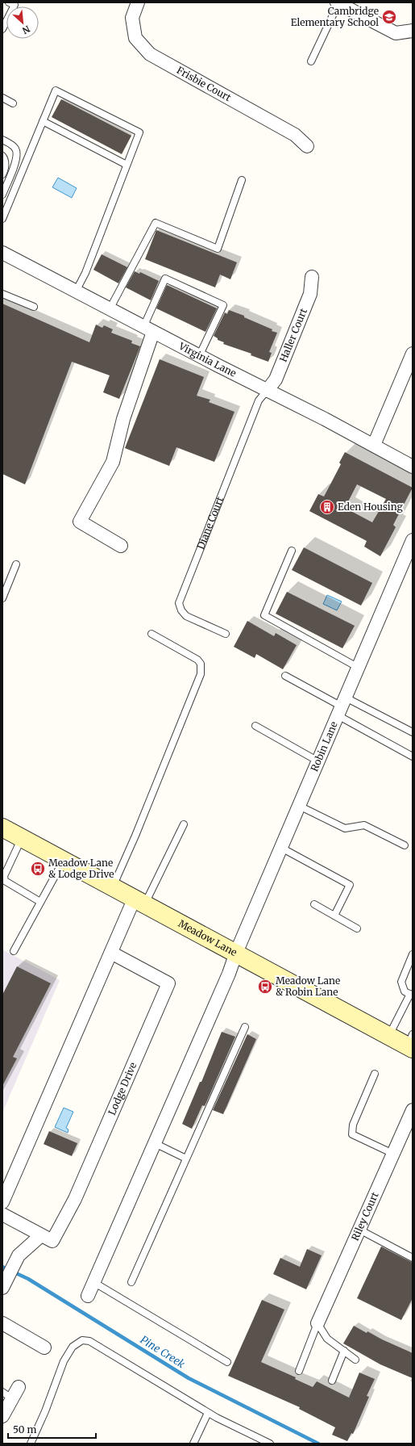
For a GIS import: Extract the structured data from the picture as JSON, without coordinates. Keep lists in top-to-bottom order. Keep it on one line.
{"streets":{"street":["Frisbie Court","Haller Court","Virginia Lane","Robin Lane","Meadow Lane","Lodge Drive","Riley Court"],"lane":["Diane Court"]},"crossings":[["Haller Court","Virginia Lane"],["Haller Court","Diane Court"],["Virginia Lane","Diane Court"],["Robin Lane","Meadow Lane"]],"water":["Pine Creek"],"places":{"school or university":["Cambridge Elementary School"],"building":["Eden Housing"],"bus stop":["Meadow Lane & Lodge Drive","Meadow Lane & Robin Lane"]},"scale_bar":"50 m","north":"bottom right"}
